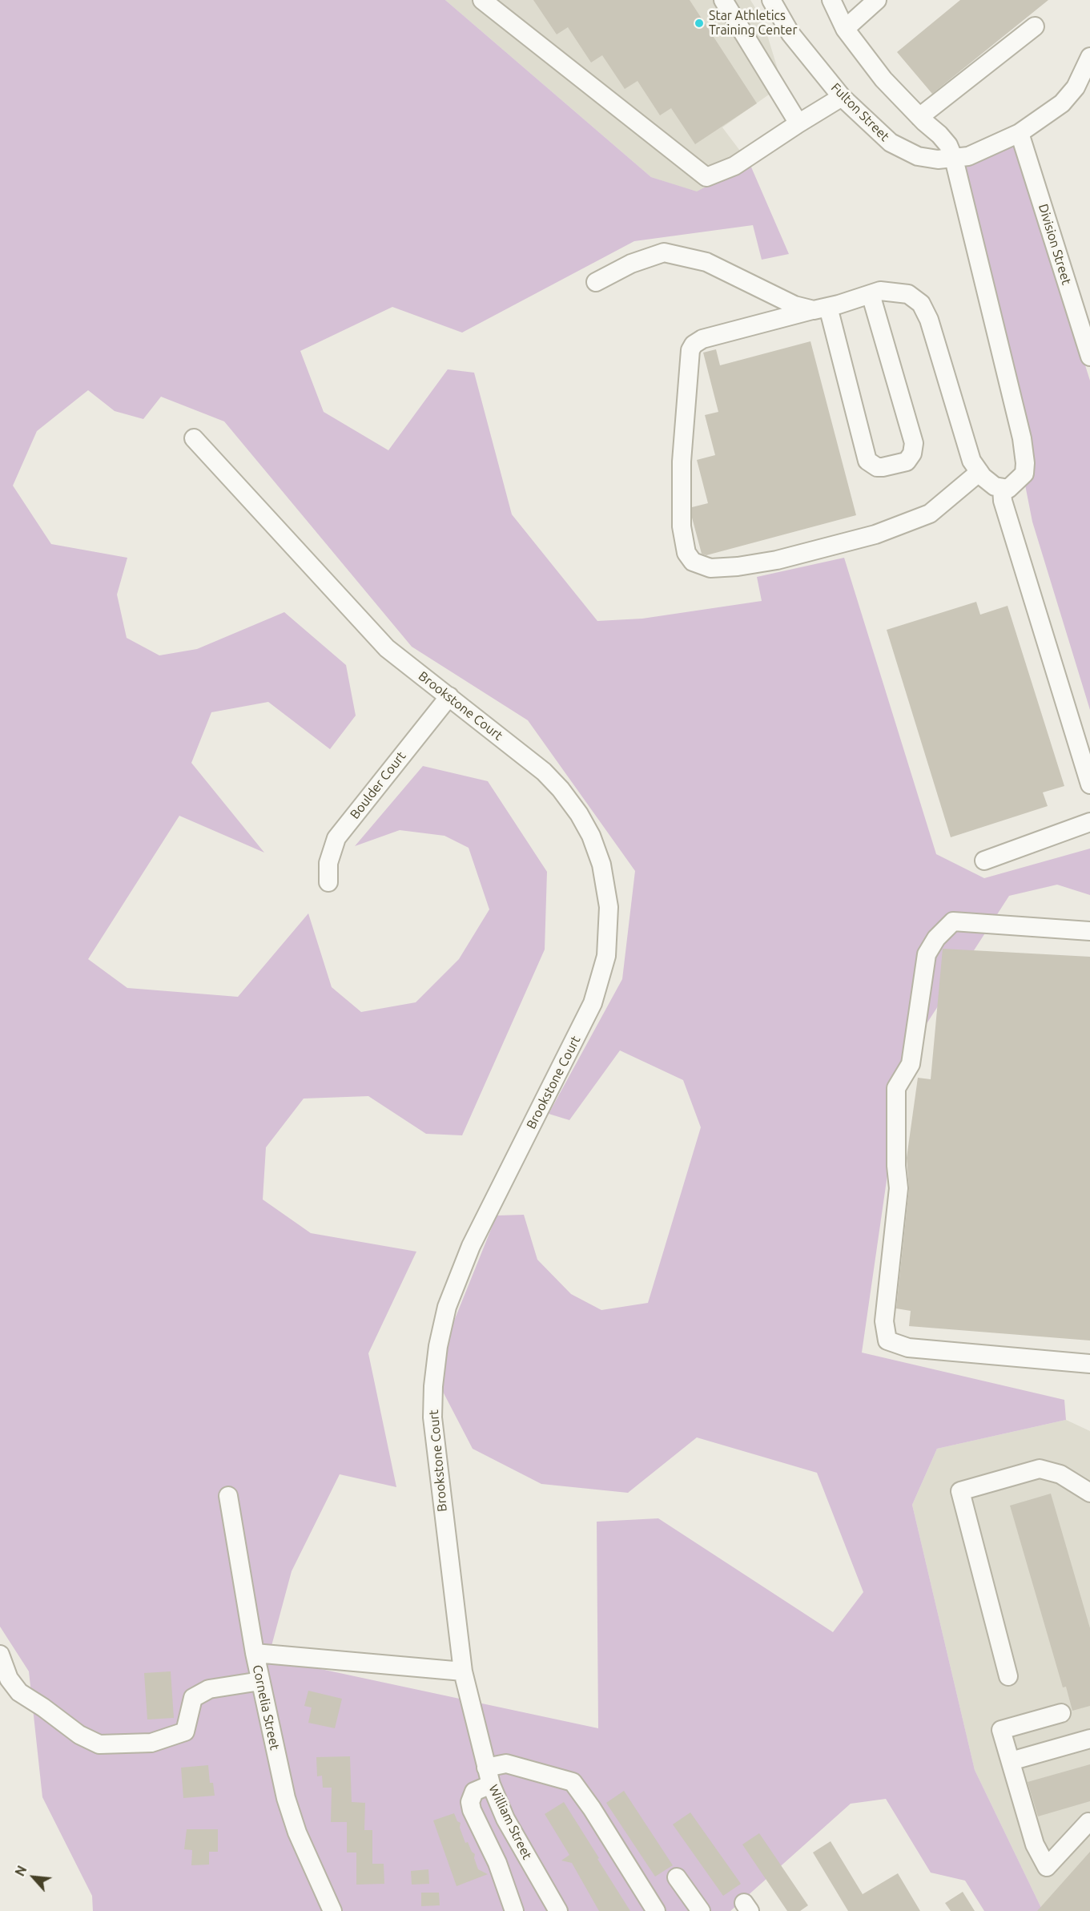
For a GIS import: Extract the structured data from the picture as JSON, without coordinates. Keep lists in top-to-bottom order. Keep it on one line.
{"streets":{"street":["Fulton Street","Division Street","Brookstone Court","Boulder Court","Cornelia Street","William Street"]},"crossings":[["Fulton Street","Division Street"],["Brookstone Court","Boulder Court"],["Brookstone Court","William Street"]],"places":["Star Athletics Training Center"],"north":"top left"}
